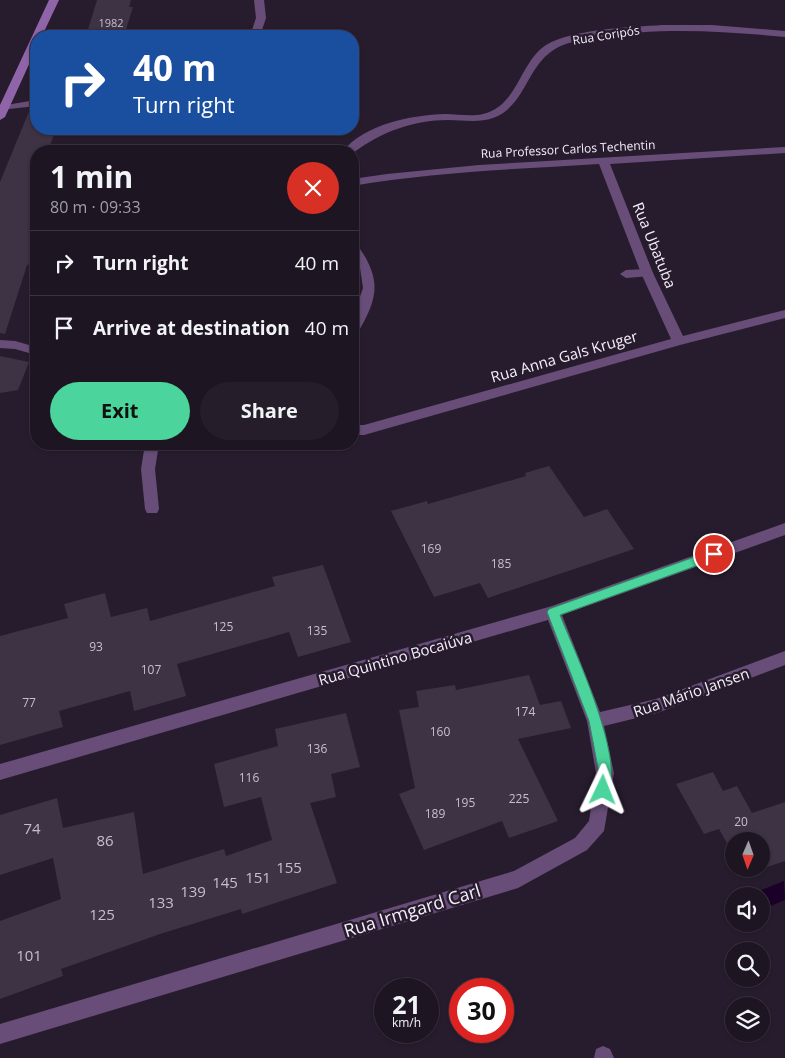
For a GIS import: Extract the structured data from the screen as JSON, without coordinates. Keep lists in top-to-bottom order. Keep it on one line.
{"streets":{"street":["Rua Coripós","Rua Professor Carlos Techentin","Rua Ubatuba","Rua Anna Gals Kruger","Rua Quintino Bocaiúva","Rua Mário Jansen","Rua Irmgard Carl"]},"crossings":[["Rua Professor Carlos Techentin","Rua Ubatuba"],["Rua Ubatuba","Rua Anna Gals Kruger"],["Rua Quintino Bocaiúva","Rua Irmgard Carl"],["Rua Mário Jansen","Rua Irmgard Carl"]],"house_numbers":["1982","169","185","125","135","93","107","77","174","160","136","116","225","195","189","20","74","86","155","151","145","139","133","125","101"],"north":"bottom","page":{"turn":["40 m","Turn right"],"heading":["1 min","80 m · 09:33"],"list":[{"name":"Turn right","value":"40 m"},{"name":"Arrive at destination","value":"40 m"}],"buttons":["Exit","Share"],"speed":"21 km/h","limit":"30"}}
